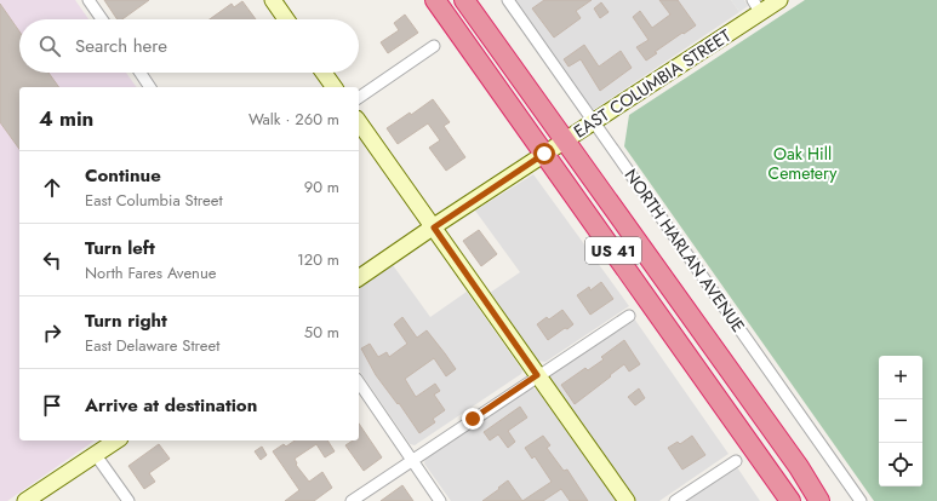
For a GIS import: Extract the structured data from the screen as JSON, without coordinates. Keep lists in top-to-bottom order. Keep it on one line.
{"streets":{"highway":["US 41"],"street":["EAST COLUMBIA STREET","NORTH HARLAN AVENUE"]},"crossings":[["EAST COLUMBIA STREET","US 41"],["EAST COLUMBIA STREET","NORTH HARLAN AVENUE"]],"parks":["Oak Hill Cemetery"],"page":{"search":"Search here","heading":["4 min","Walk · 260 m"],"list":[["Continue","East Columbia Street","90 m"],["Turn left","North Fares Avenue","120 m"],["Turn right","East Delaware Street","50 m"],"Arrive at destination"],"map_buttons":["+","−"]}}
